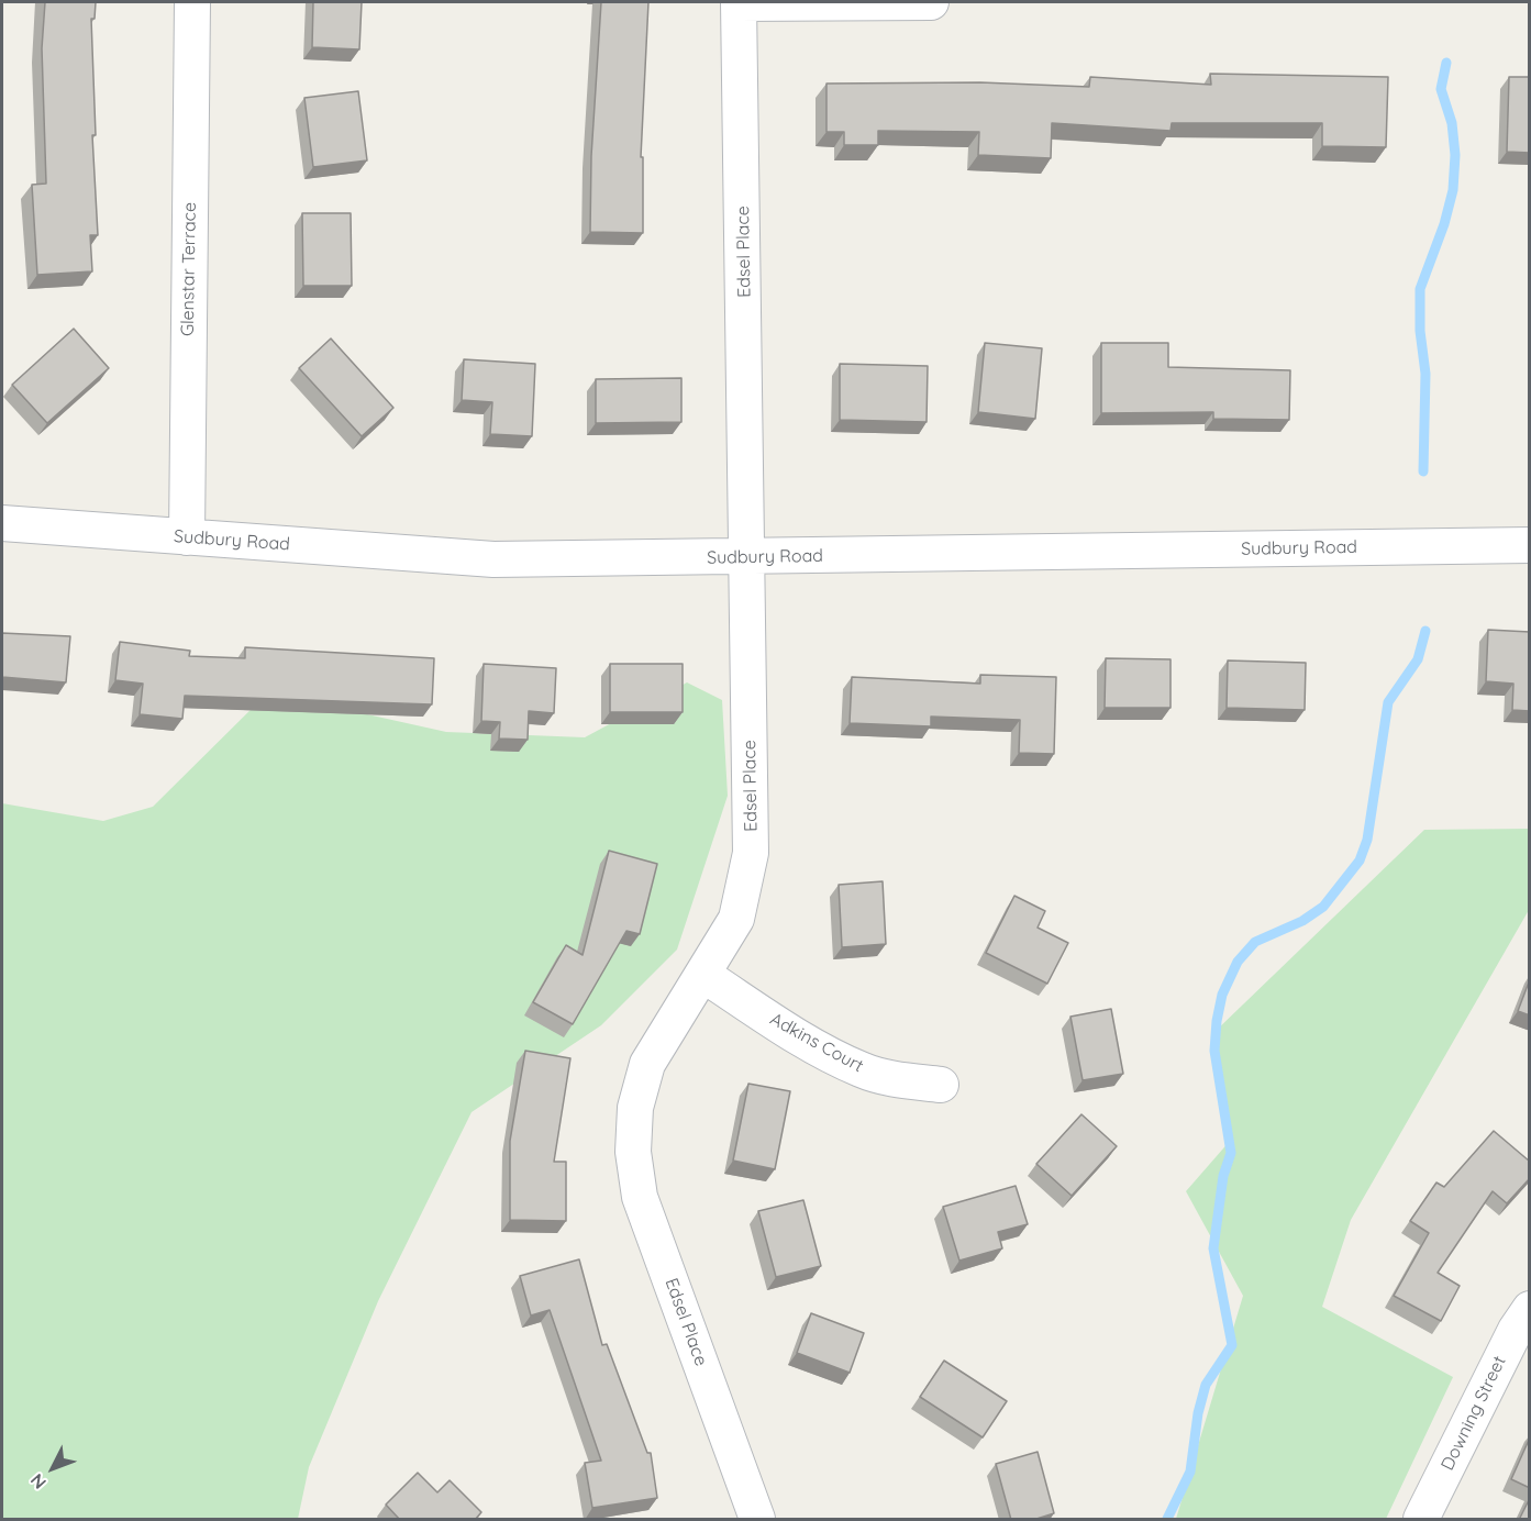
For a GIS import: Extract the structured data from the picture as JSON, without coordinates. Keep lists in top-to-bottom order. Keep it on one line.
{"streets":{"street":["Edsel Place","Glenstar Terrace","Sudbury Road","Adkins Court","Downing Street"]},"crossings":[["Edsel Place","Sudbury Road"],["Edsel Place","Adkins Court"],["Glenstar Terrace","Sudbury Road"]],"north":"bottom left"}
